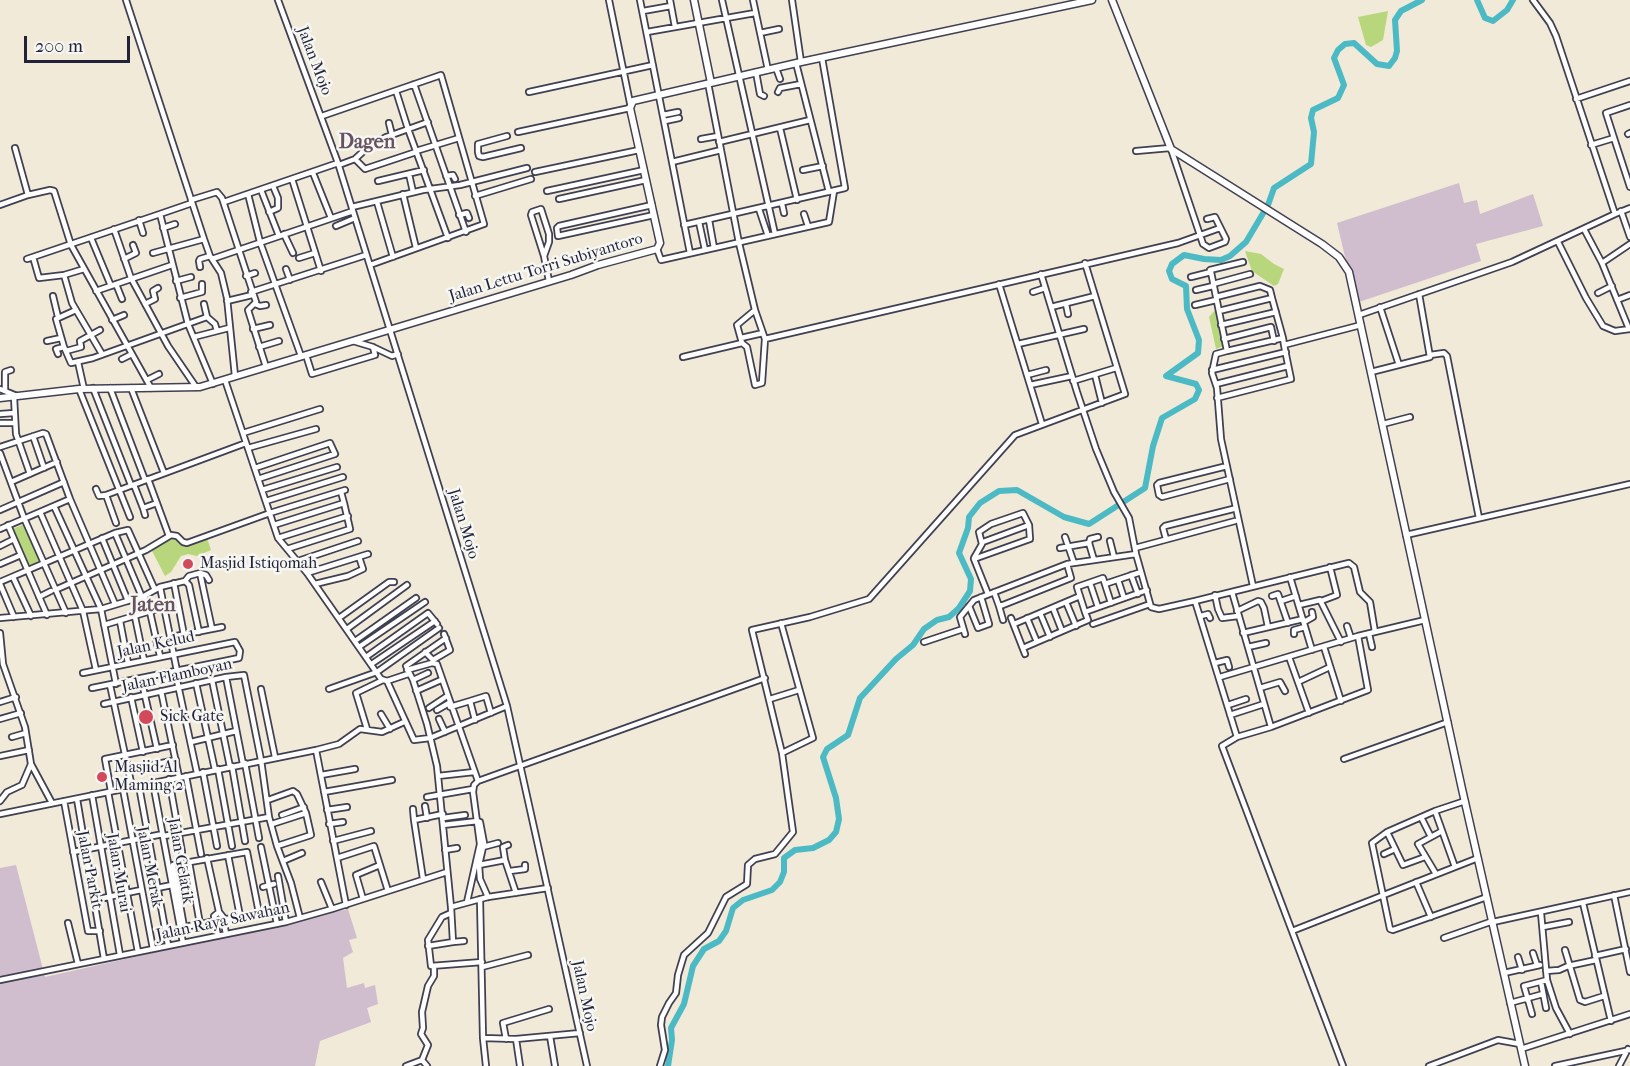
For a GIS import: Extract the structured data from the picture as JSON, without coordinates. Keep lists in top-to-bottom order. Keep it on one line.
{"streets":{"main road":["Jalan Lettu Torri Subiyantoro"],"street":["Jalan Mojo","Jalan Kelud","Jalan Flamboyan","Jalan Gelatik","Jalan Merak","Jalan Parkit","Jalan Murai","Jalan Raya Sawahan"]},"crossings":[["Jalan Mojo","Jalan Lettu Torri Subiyantoro"],["Jalan Gelatik","Jalan Raya Sawahan"],["Jalan Merak","Jalan Raya Sawahan"],["Jalan Murai","Jalan Raya Sawahan"]],"districts":["Dagen","Jaten"],"places":["Masjid Istiqomah","Sick Gate","Masjid Al Maming 2"],"scale_bar":"200 m"}
